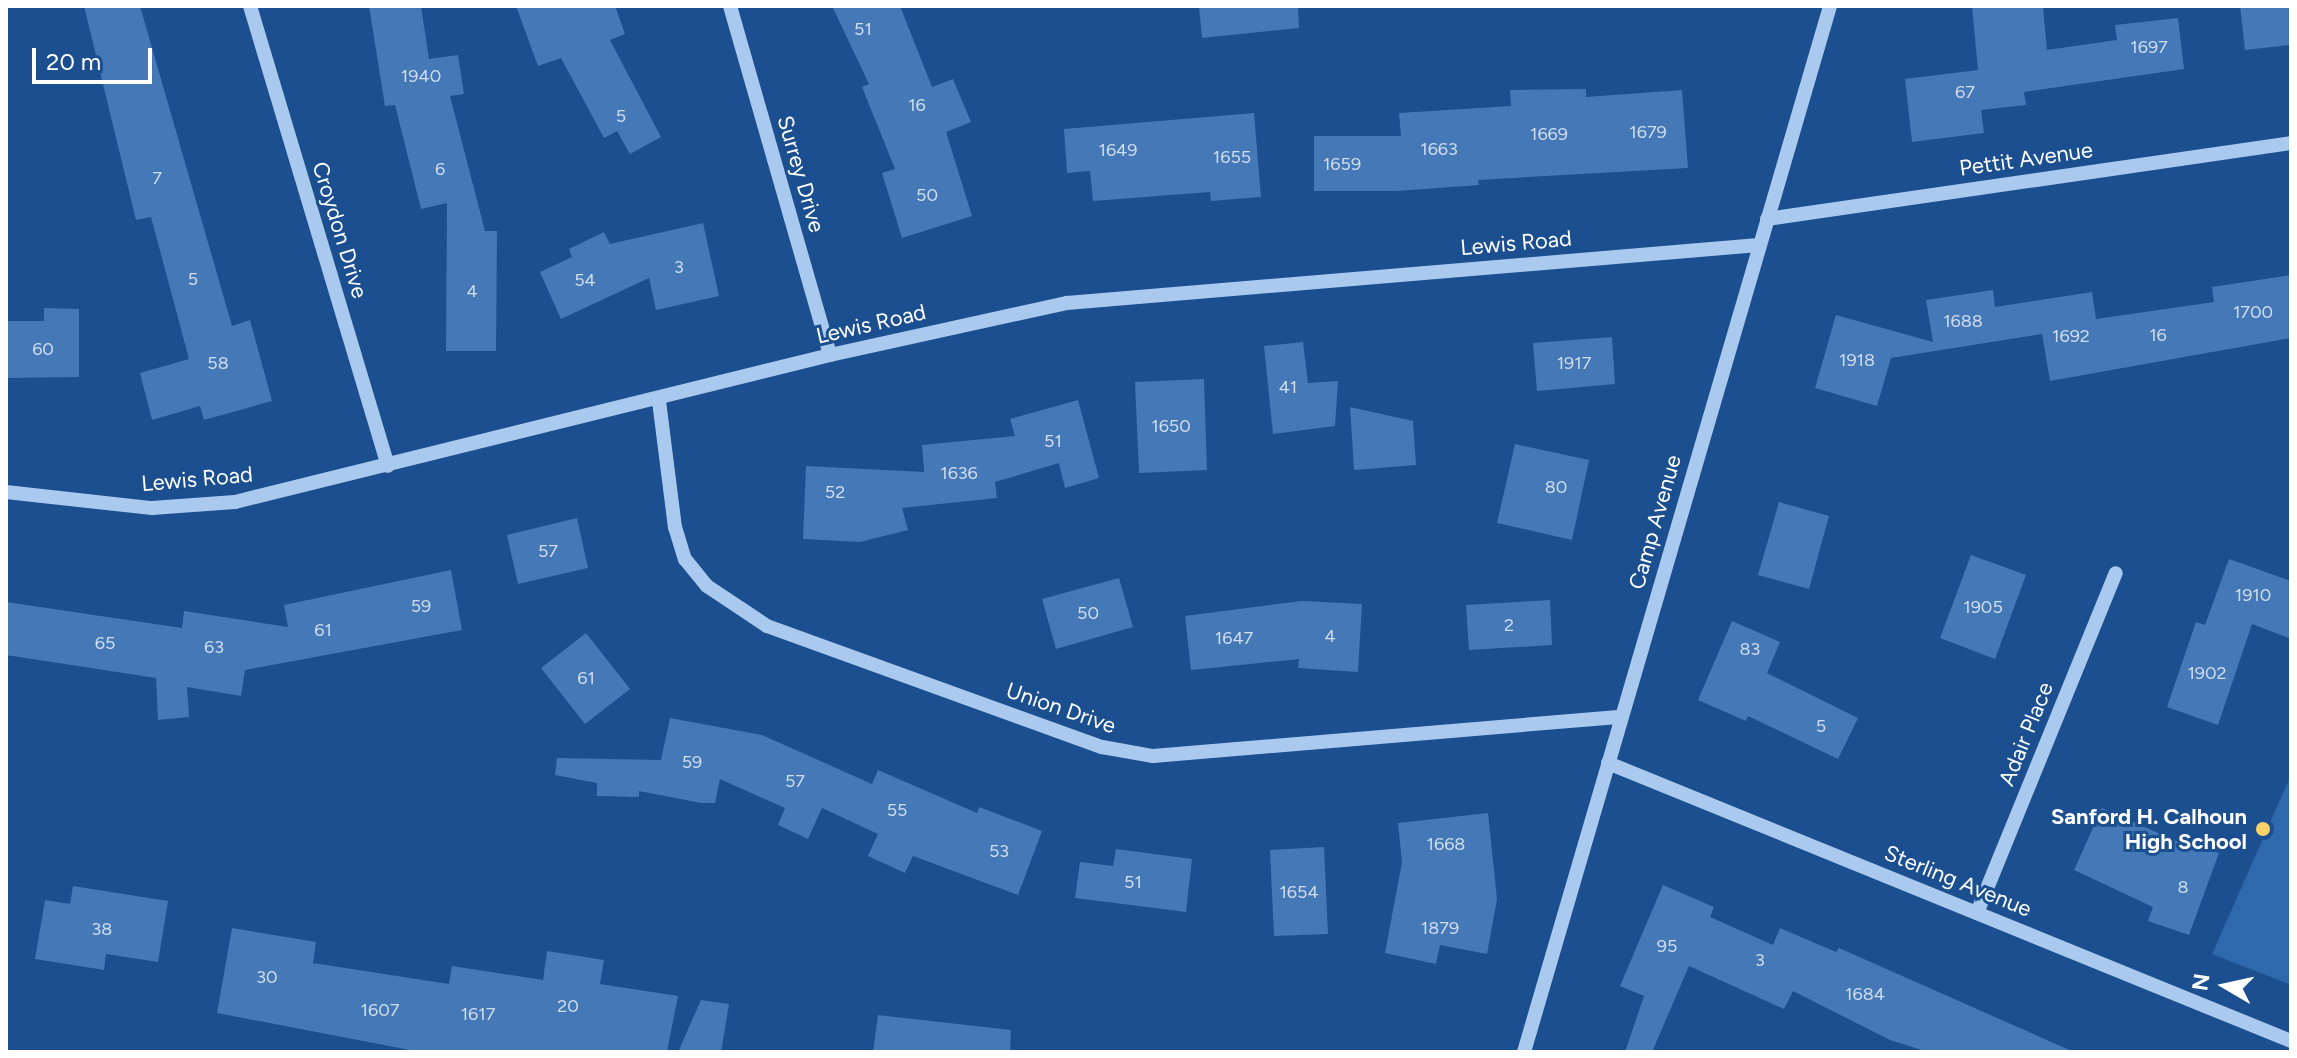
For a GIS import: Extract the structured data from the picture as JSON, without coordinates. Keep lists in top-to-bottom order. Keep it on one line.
{"streets":{"street":["Pettit Avenue","Surrey Drive","Croydon Drive","Lewis Road","Camp Avenue","Union Drive","Adair Place","Sterling Avenue"]},"crossings":[["Pettit Avenue","Camp Avenue"],["Surrey Drive","Lewis Road"],["Croydon Drive","Lewis Road"],["Lewis Road","Camp Avenue"],["Lewis Road","Union Drive"],["Camp Avenue","Union Drive"],["Camp Avenue","Sterling Avenue"],["Adair Place","Sterling Avenue"]],"places":["Sanford H. Calhoun High School"],"house_numbers":["51","1697","1940","67","16","5","1679","1669","1663","1649","1655","1659","6","7","50","3","5","54","4","1700","1688","16","1692","60","1918","58","1917","41","1650","51","1636","80","52","57","1910","59","1905","50","2","61","4","1647","65","63","83","1902","61","5","59","57","55","1668","53","51","8","1654","1879","38","95","3","30","1684","20","1607","1617"],"scale_bar":"20 m","north":"left"}
